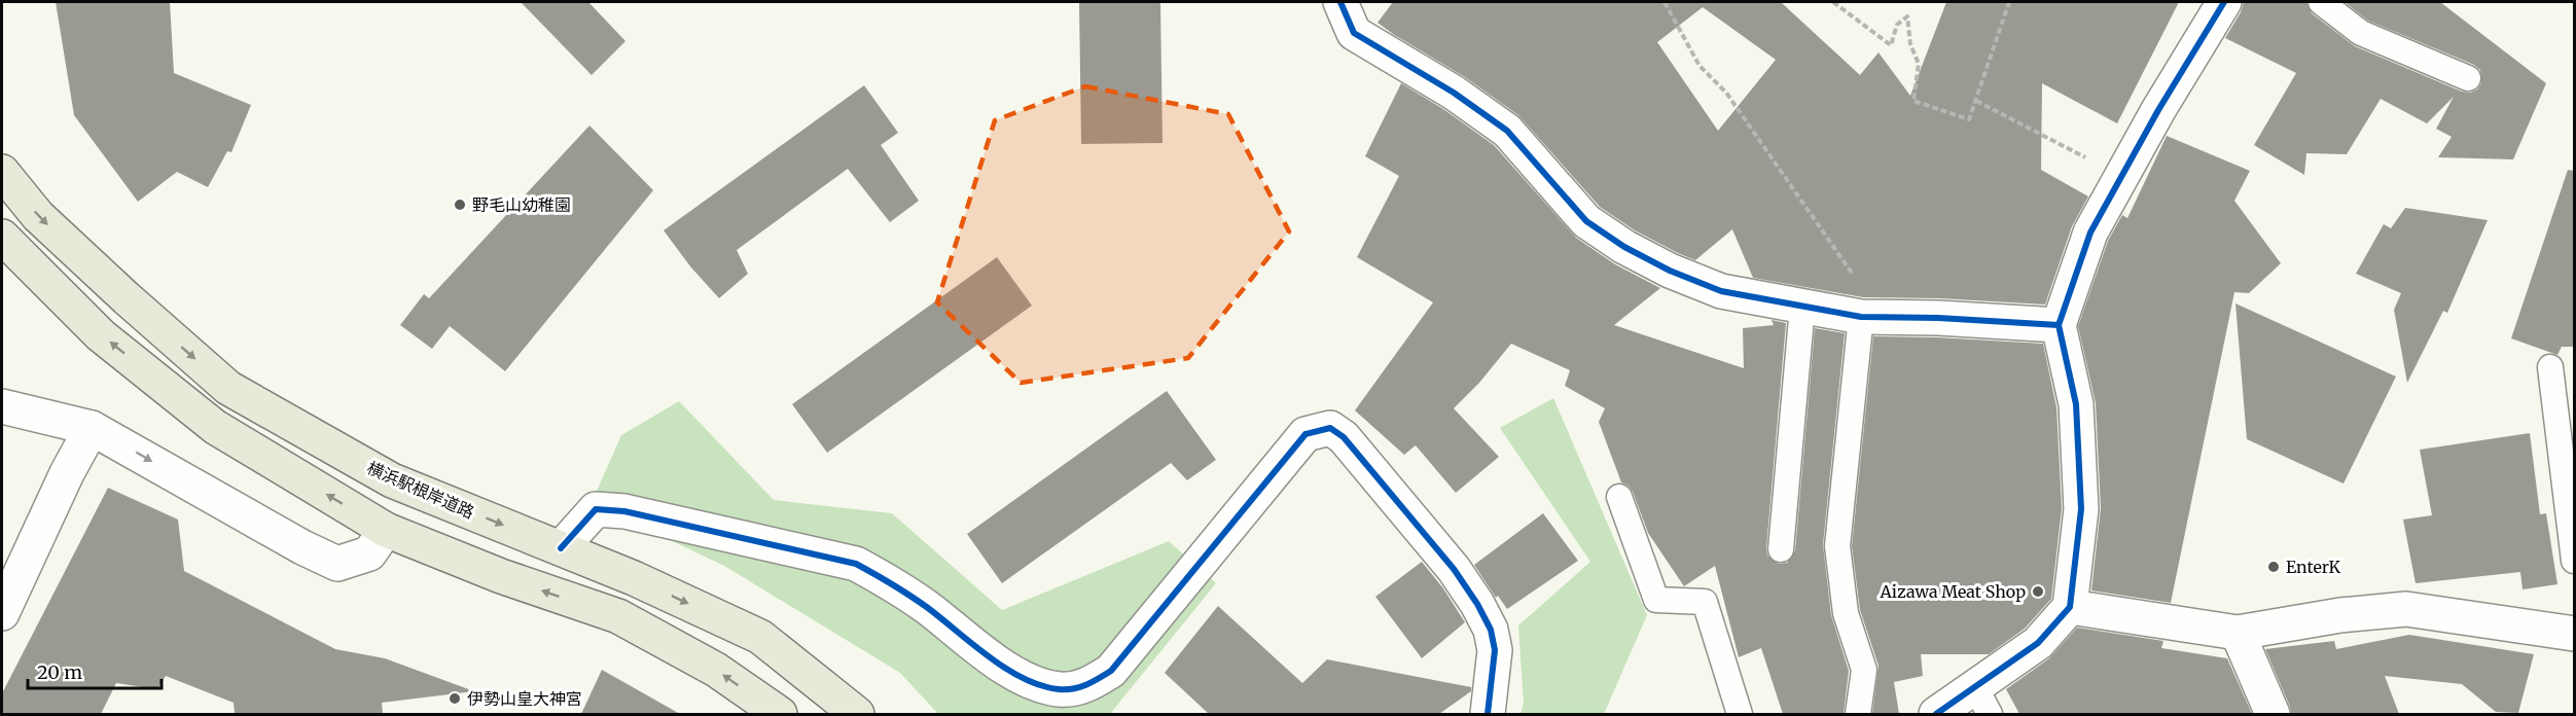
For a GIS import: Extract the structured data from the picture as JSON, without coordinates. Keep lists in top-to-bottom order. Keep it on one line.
{"streets":{"main road":["横浜駅根岸道路"]},"places":["野毛山幼稚園","EnterK","Aizawa Meat Shop","伊勢山皇大神宮"],"scale_bar":"20 m"}
